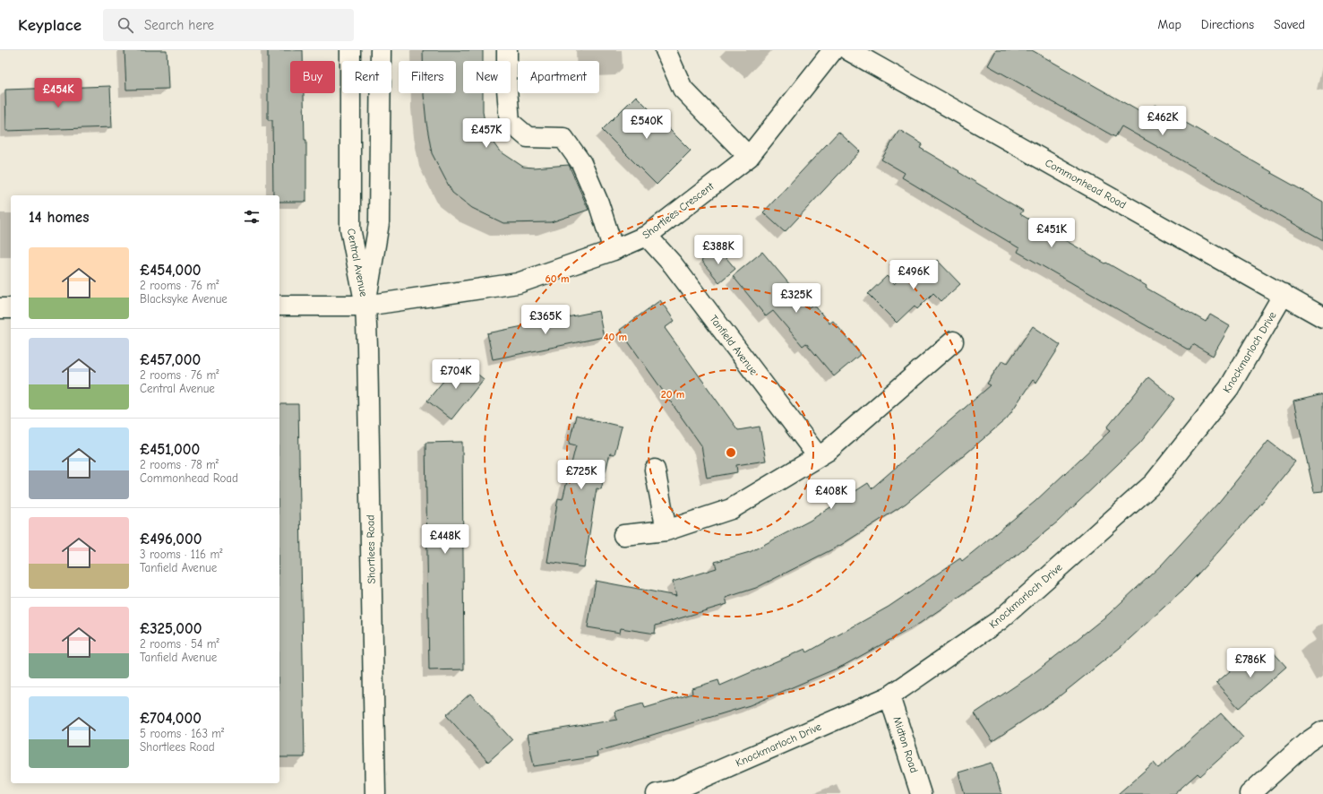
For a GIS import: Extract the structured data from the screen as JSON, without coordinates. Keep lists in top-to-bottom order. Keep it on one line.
{"streets":{"street":["Commonhead Road","Shortlees Crescent","Central Avenue","Tanfield Avenue","Knockmarloch Drive","Shortlees Road","Midton Road"]},"crossings":[["Commonhead Road","Knockmarloch Drive"],["Shortlees Crescent","Central Avenue"],["Shortlees Crescent","Tanfield Avenue"],["Shortlees Crescent","Shortlees Road"],["Central Avenue","Shortlees Road"],["Knockmarloch Drive","Midton Road"]],"page":{"header":"Keyplace","search":"Search here","nav":["Map","Directions","Saved"],"chip":["Buy","Rent","Filters","New","Apartment"],"price":["£454K","£462K","£540K","£457K","£451K","£388K","£496K","£325K","£365K","£704K","£725K","£408K","£448K","£786K"],"heading":"14 homes","list":[{"name":"£454,000","note":"2 rooms · 76 m² · Blacksyke Avenue"},{"name":"£457,000","note":"2 rooms · 76 m² · Central Avenue"},{"name":"£451,000","note":"2 rooms · 78 m² · Commonhead Road"},{"name":"£496,000","note":"3 rooms · 116 m² · Tanfield Avenue"},{"name":"£325,000","note":"2 rooms · 54 m² · Tanfield Avenue"},{"name":"£704,000","note":"5 rooms · 163 m² · Shortlees Road"}]},"rings":["60 m","40 m","20 m"]}
